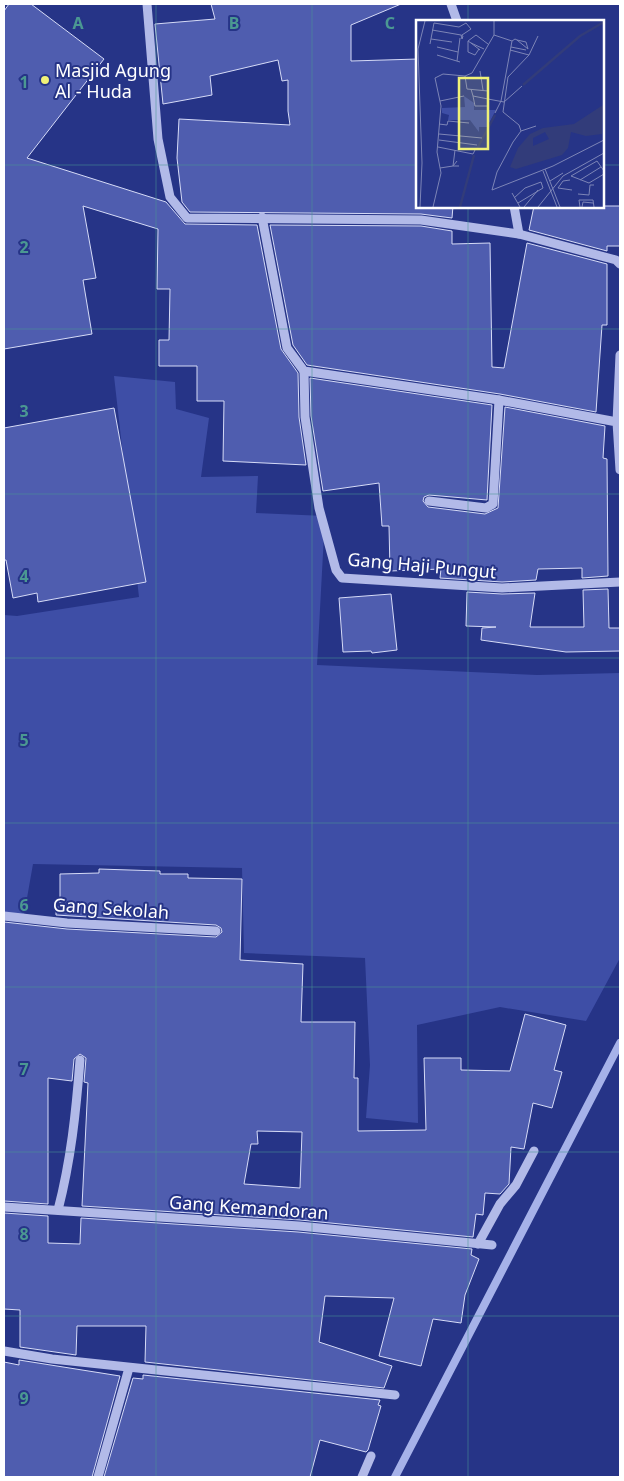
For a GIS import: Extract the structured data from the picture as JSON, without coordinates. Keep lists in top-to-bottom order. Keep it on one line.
{"streets":{"street":["Gang Haji Pungut","Gang Sekolah","Gang Kemandoran"]},"places":["Masjid Agung Al - Huda"],"grid":{"columns":["A","B","C"],"rows":["1","2","3","4","5","6","7","8","9"]}}
